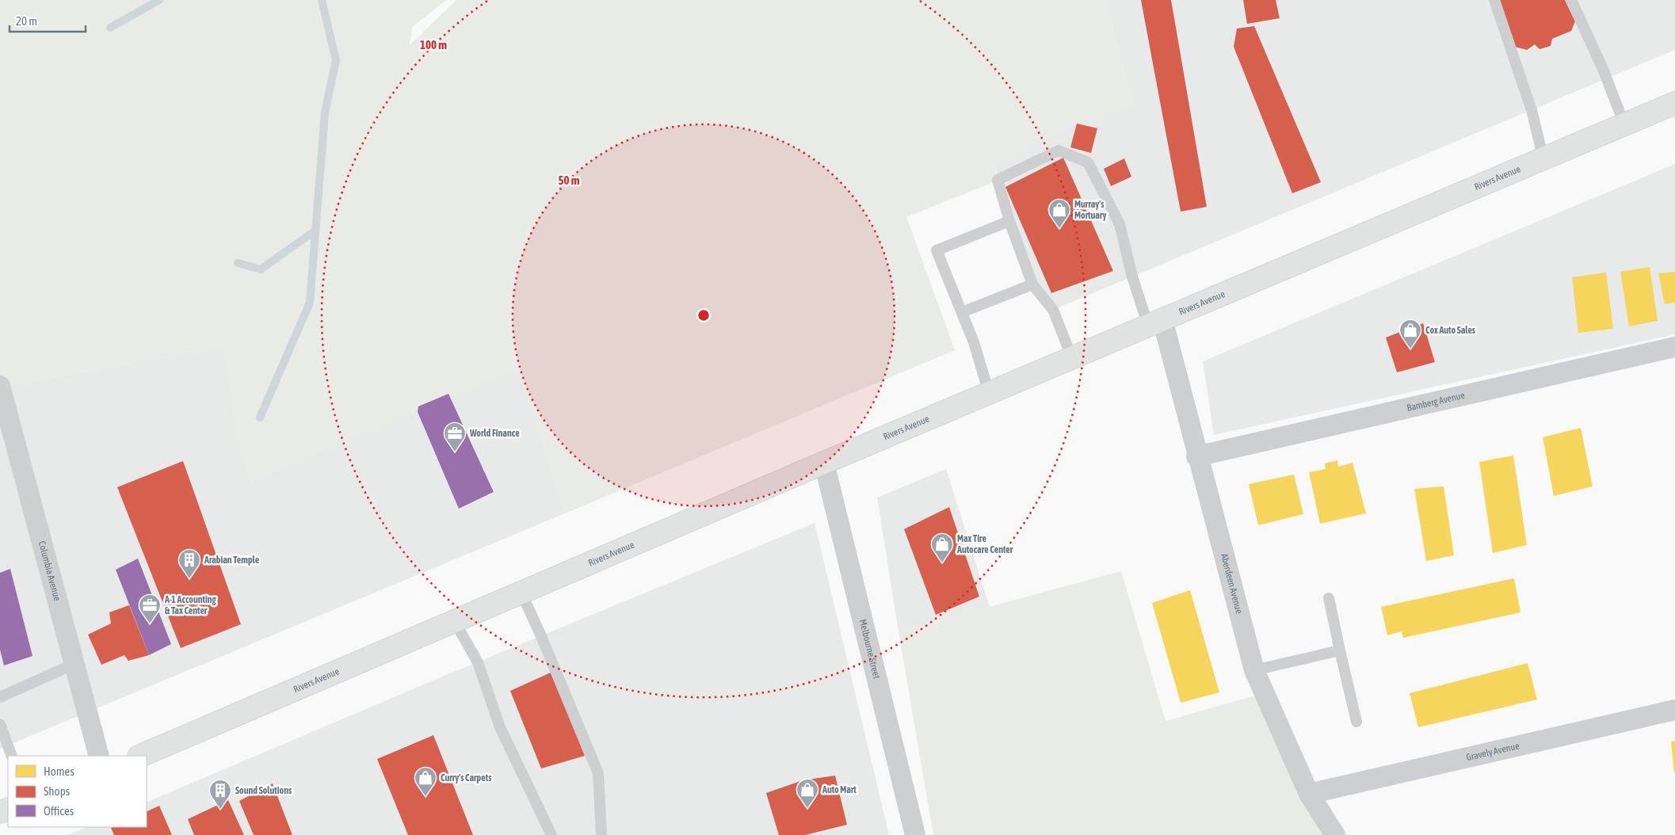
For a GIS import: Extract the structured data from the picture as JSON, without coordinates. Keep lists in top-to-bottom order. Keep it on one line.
{"streets":{"main road":["Rivers Avenue"],"street":["Bamberg Avenue","Columbia Avenue","Aberdeen Avenue","Melbourne Street","Gravely Avenue"]},"crossings":[["Rivers Avenue","Aberdeen Avenue"],["Rivers Avenue","Melbourne Street"],["Bamberg Avenue","Aberdeen Avenue"],["Aberdeen Avenue","Gravely Avenue"]],"places":{"shop":["Murray's Mortuary","Cox Auto Sales","Max Tire Autocare Center","Curry's Carpets","Auto Mart"],"office":["World Finance","A-1 Accounting & Tax Center"],"building":["Arabian Temple","Sound Solutions"]},"legend":["Homes","Shops","Offices"],"scale_bar":"20 m","rings":["100 m","50 m"]}
